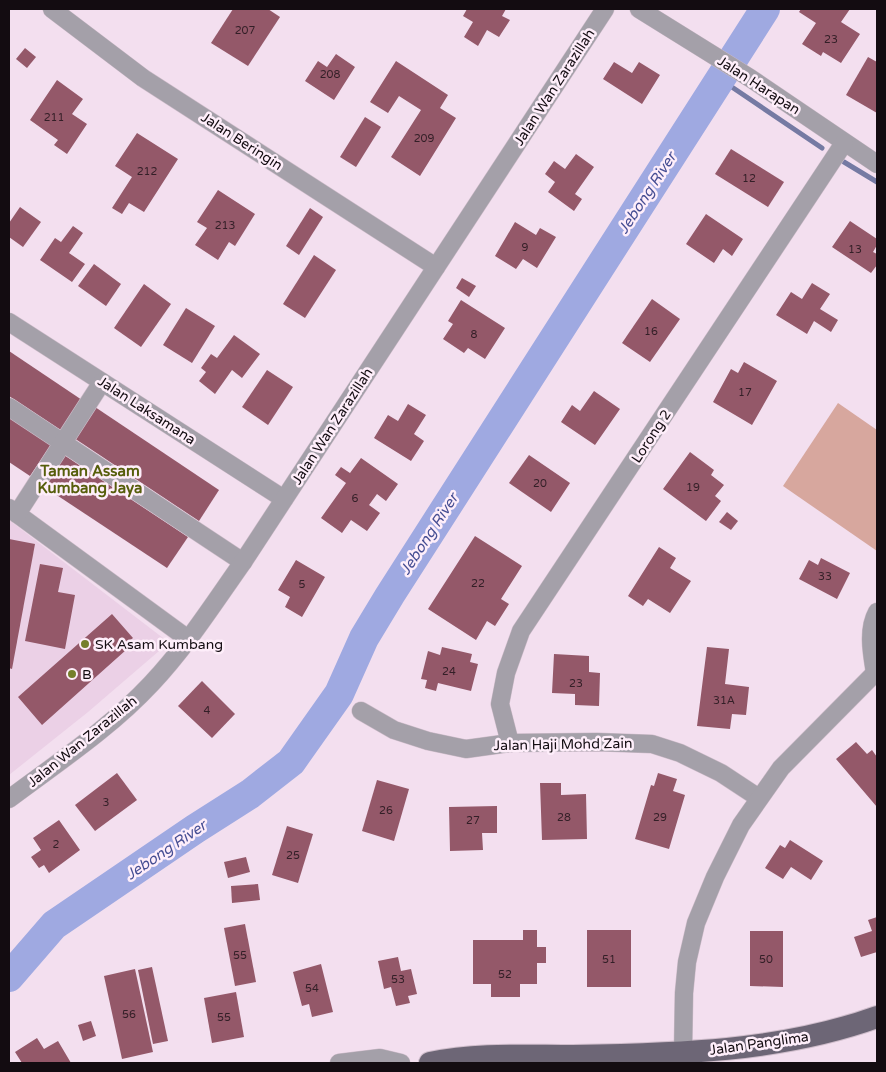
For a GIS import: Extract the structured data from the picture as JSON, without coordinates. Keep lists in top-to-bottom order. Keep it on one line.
{"streets":{"main road":["Jalan Panglima"],"street":["Jalan Harapan","Jalan Wan Zarazillah","Jalan Beringin","Jalan Laksamana","Lorong 2","Jalan Haji Mohd Zain"]},"crossings":[["Jalan Harapan","Lorong 2"],["Jalan Wan Zarazillah","Jalan Beringin"],["Jalan Wan Zarazillah","Jalan Laksamana"],["Lorong 2","Jalan Haji Mohd Zain"]],"districts":["Taman Assam Kumbang Jaya"],"water":["Jebong River"],"places":["SK Asam Kumbang","B"],"house_numbers":["207","23","208","211","209","212","12","213","9","13","16","8","17","20","19","6","33","22","5","24","23","31A","4","3","26","28","29","27","2","25","55","51","50","52","53","54","56","55"]}
